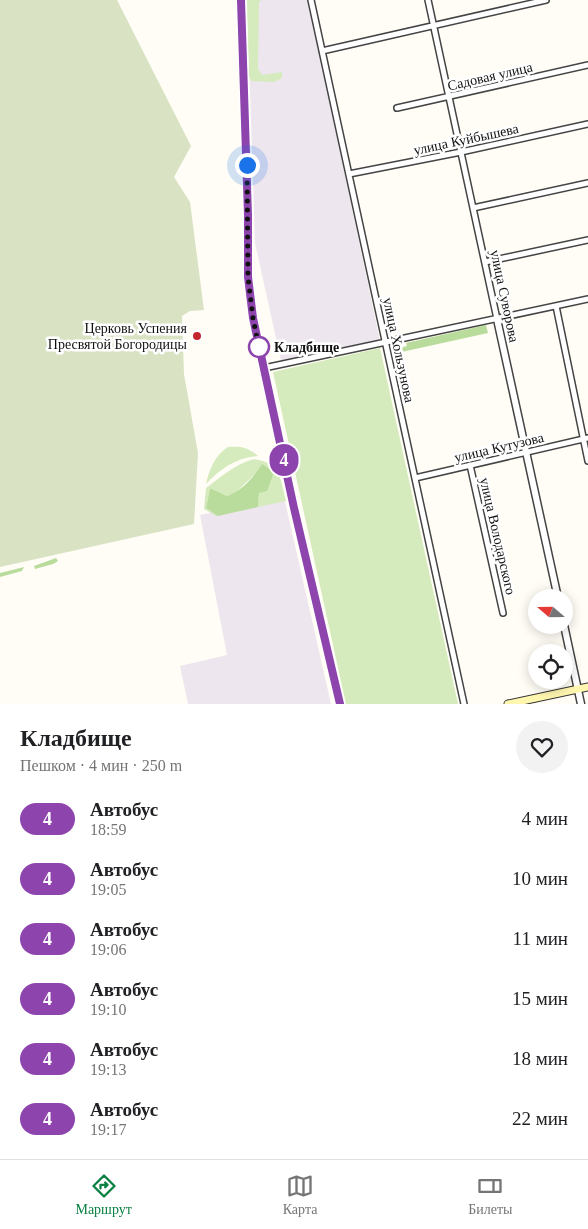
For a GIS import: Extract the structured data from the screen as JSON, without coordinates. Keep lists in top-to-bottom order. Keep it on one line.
{"streets":{"street":["Садовая улица","улица Куйбышева","улица Суворова","улица Хользунова","улица Кутузова","улица Володарского"]},"crossings":[["Садовая улица","улица Суворова"],["улица Куйбышева","улица Суворова"],["улица Куйбышева","улица Хользунова"],["улица Суворова","улица Кутузова"],["улица Хользунова","улица Кутузова"],["улица Кутузова","улица Володарского"]],"places":["Церковь Успения Пресвятой Богородицы","Кладбище"],"lines":["bus line 4"],"north":"left","page":{"on_map":"4","heading":["Кладбище","Пешком · 4 мин · 250 m"],"list":[{"mark":"4","name":"Автобус","note":"18:59","value":"4 мин"},{"mark":"4","name":"Автобус","note":"19:05","value":"10 мин"},{"mark":"4","name":"Автобус","note":"19:06","value":"11 мин"},{"mark":"4","name":"Автобус","note":"19:10","value":"15 мин"},{"mark":"4","name":"Автобус","note":"19:13","value":"18 мин"},{"mark":"4","name":"Автобус","note":"19:17","value":"22 мин"}],"tabs":["Маршрут","Карта","Билеты"]}}
